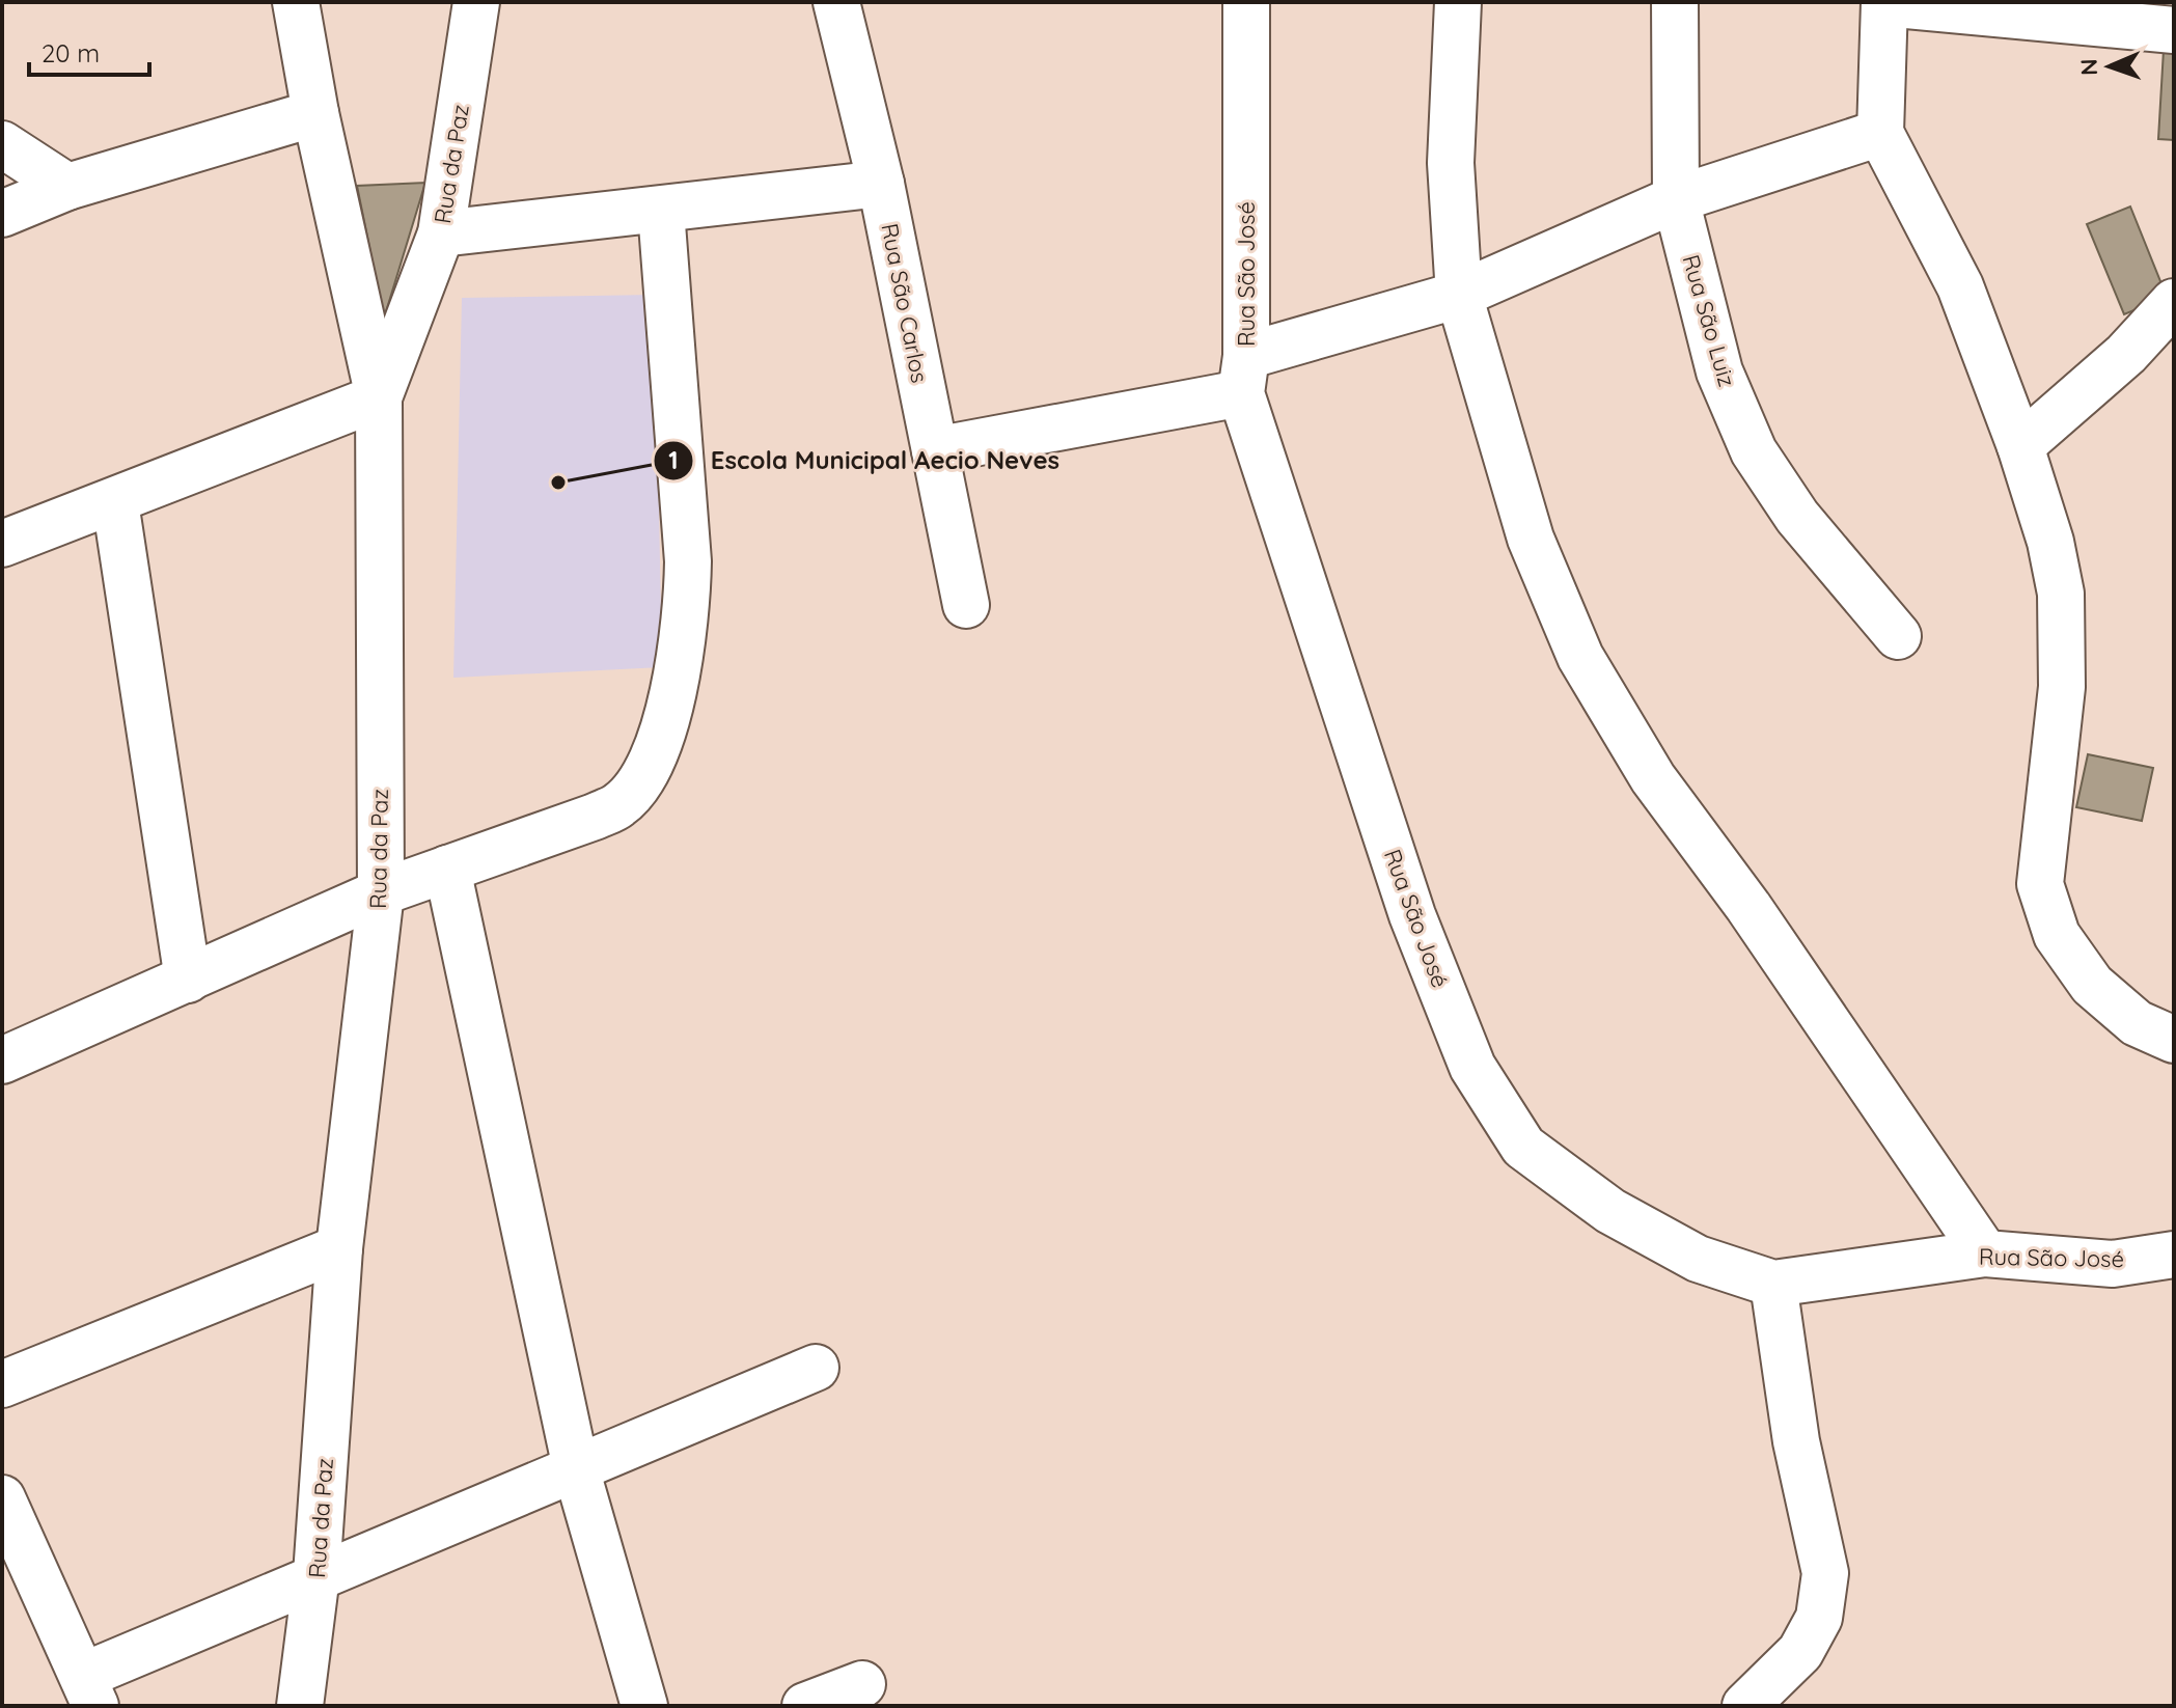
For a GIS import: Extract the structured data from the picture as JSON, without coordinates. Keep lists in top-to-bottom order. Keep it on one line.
{"streets":{"street":["Rua da Paz","Rua São José","Rua São Carlos","Rua São Luiz"]},"places":["Escola Municipal Aecio Neves"],"scale_bar":"20 m","north":"left"}
